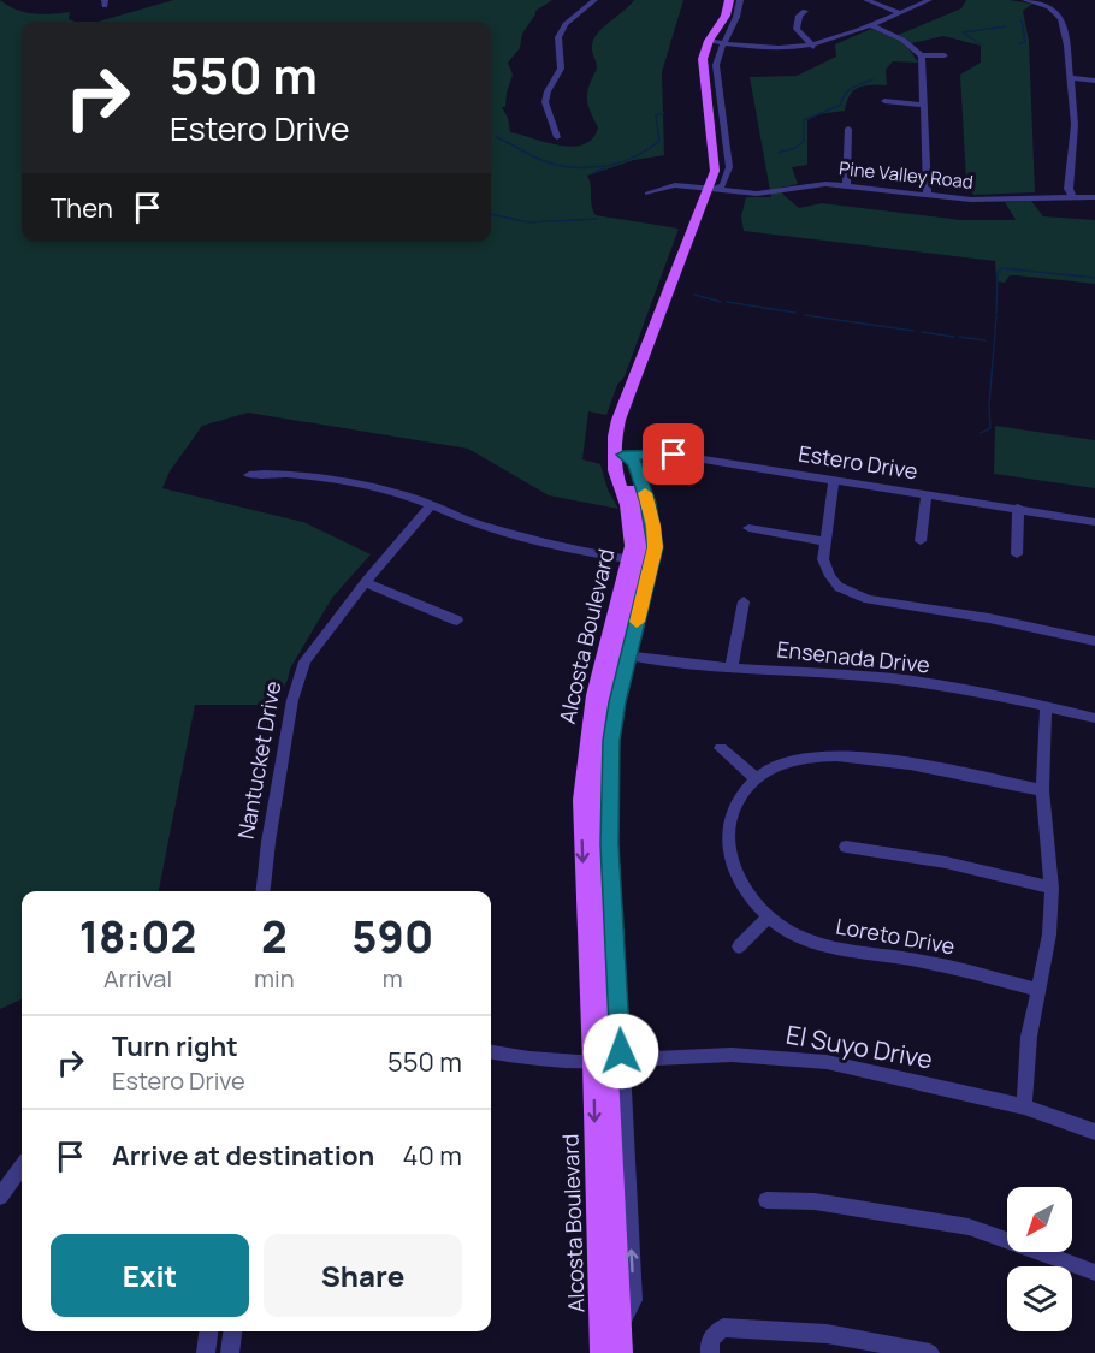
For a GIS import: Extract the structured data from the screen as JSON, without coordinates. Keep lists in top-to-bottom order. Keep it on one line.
{"streets":{"main road":["Alcosta Boulevard"],"street":["Pine Valley Road","Estero Drive","Ensenada Drive","Nantucket Drive","Loreto Drive","El Suyo Drive"]},"crossings":[["Pine Valley Road","Alcosta Boulevard"],["Estero Drive","Alcosta Boulevard"],["Alcosta Boulevard","Ensenada Drive"],["Alcosta Boulevard","El Suyo Drive"]],"north":"bottom left","page":{"turn":["550 m","Estero Drive"],"then":"Then","eta":["18:02","Arrival","2","min","590","m"],"list":[{"name":"Turn right","note":"Estero Drive","value":"550 m"},{"name":"Arrive at destination","value":"40 m"}],"buttons":["Exit","Share"]}}
